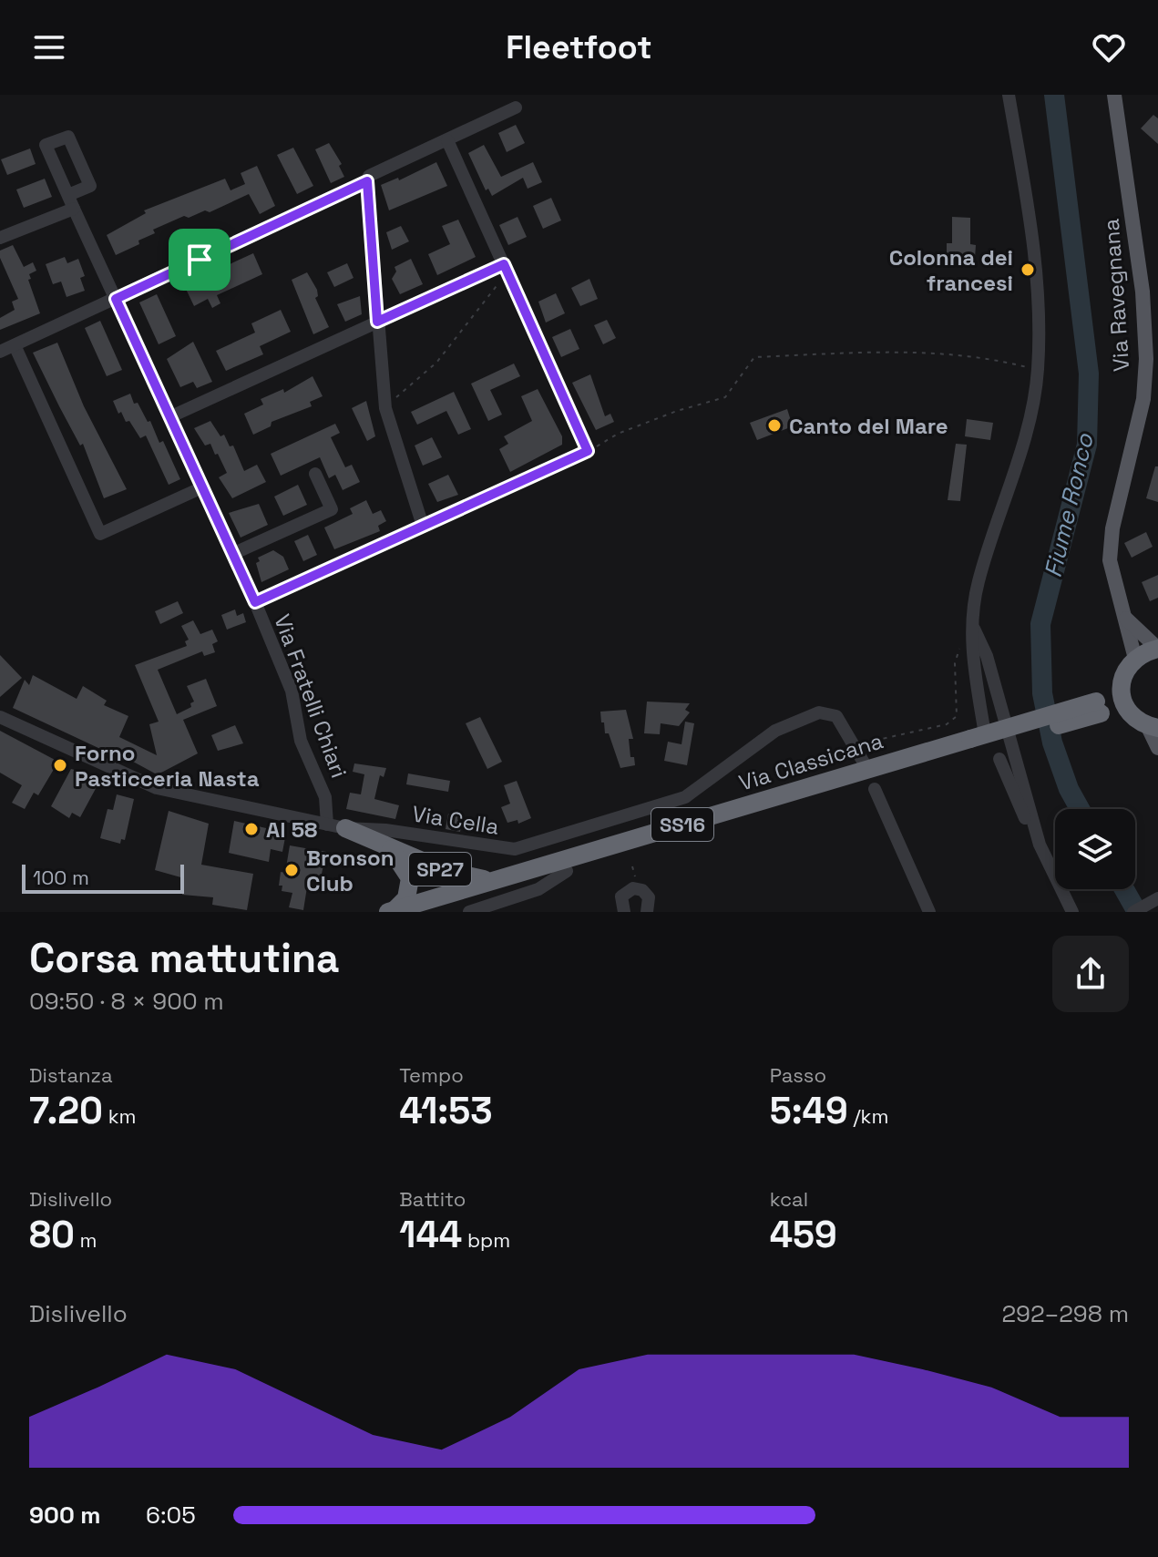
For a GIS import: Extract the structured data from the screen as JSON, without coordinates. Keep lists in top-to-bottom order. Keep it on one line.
{"streets":{"highway":["Via Classicana","SS16","SP27"],"main road":["Via Ravegnana"],"street":["Via Fratelli Chiari","Via Cella"]},"crossings":[["Via Fratelli Chiari","Via Cella"],["Via Fratelli Chiari","SP27"],["Via Classicana","SP27"],["Via Cella","SP27"]],"water":["Fiume Ronco"],"places":["Colonna dei francesi","Canto del Mare","Forno Pasticceria Nasta","Al 58","Bronson Club"],"scale_bar":"100 m","page":{"header":"Fleetfoot","scale":"100 m","heading":["Corsa mattutina","09:50 · 8 × 900 m"],"stats":[["Distanza","7.20 km"],["Tempo","41:53"],["Passo","5:49 /km"],["Dislivello","80 m"],["Battito","144 bpm"],["kcal","459"]],"chart":["Dislivello","292–298 m"],"list":[{"name":"900 m","note":"6:05"}]}}
